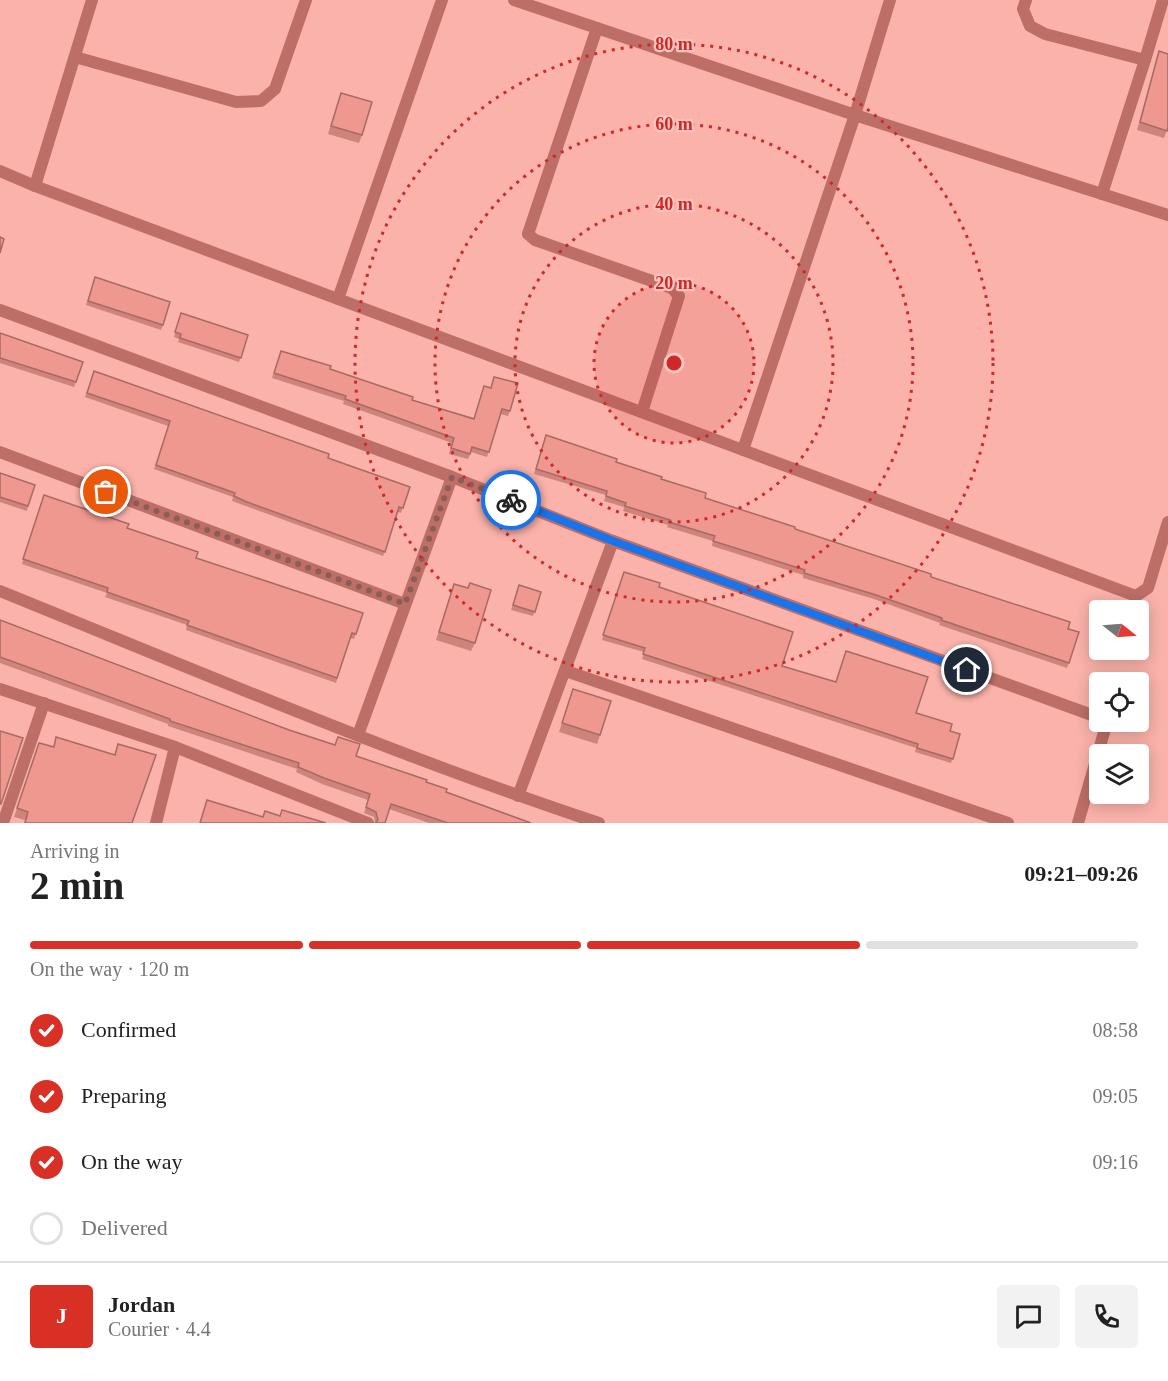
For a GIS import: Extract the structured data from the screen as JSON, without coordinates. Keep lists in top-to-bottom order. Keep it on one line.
{"north":"right","page":{"heading":["2 min","Arriving in","09:21–09:26"],"panel":["Jordan","Courier · 4.4"],"bar":"On the way · 120 m","list":[["Confirmed","08:58"],["Preparing","09:05"],["On the way","09:16"],"Delivered"],"round":"J"},"rings":["80 m","60 m","40 m","20 m"]}
